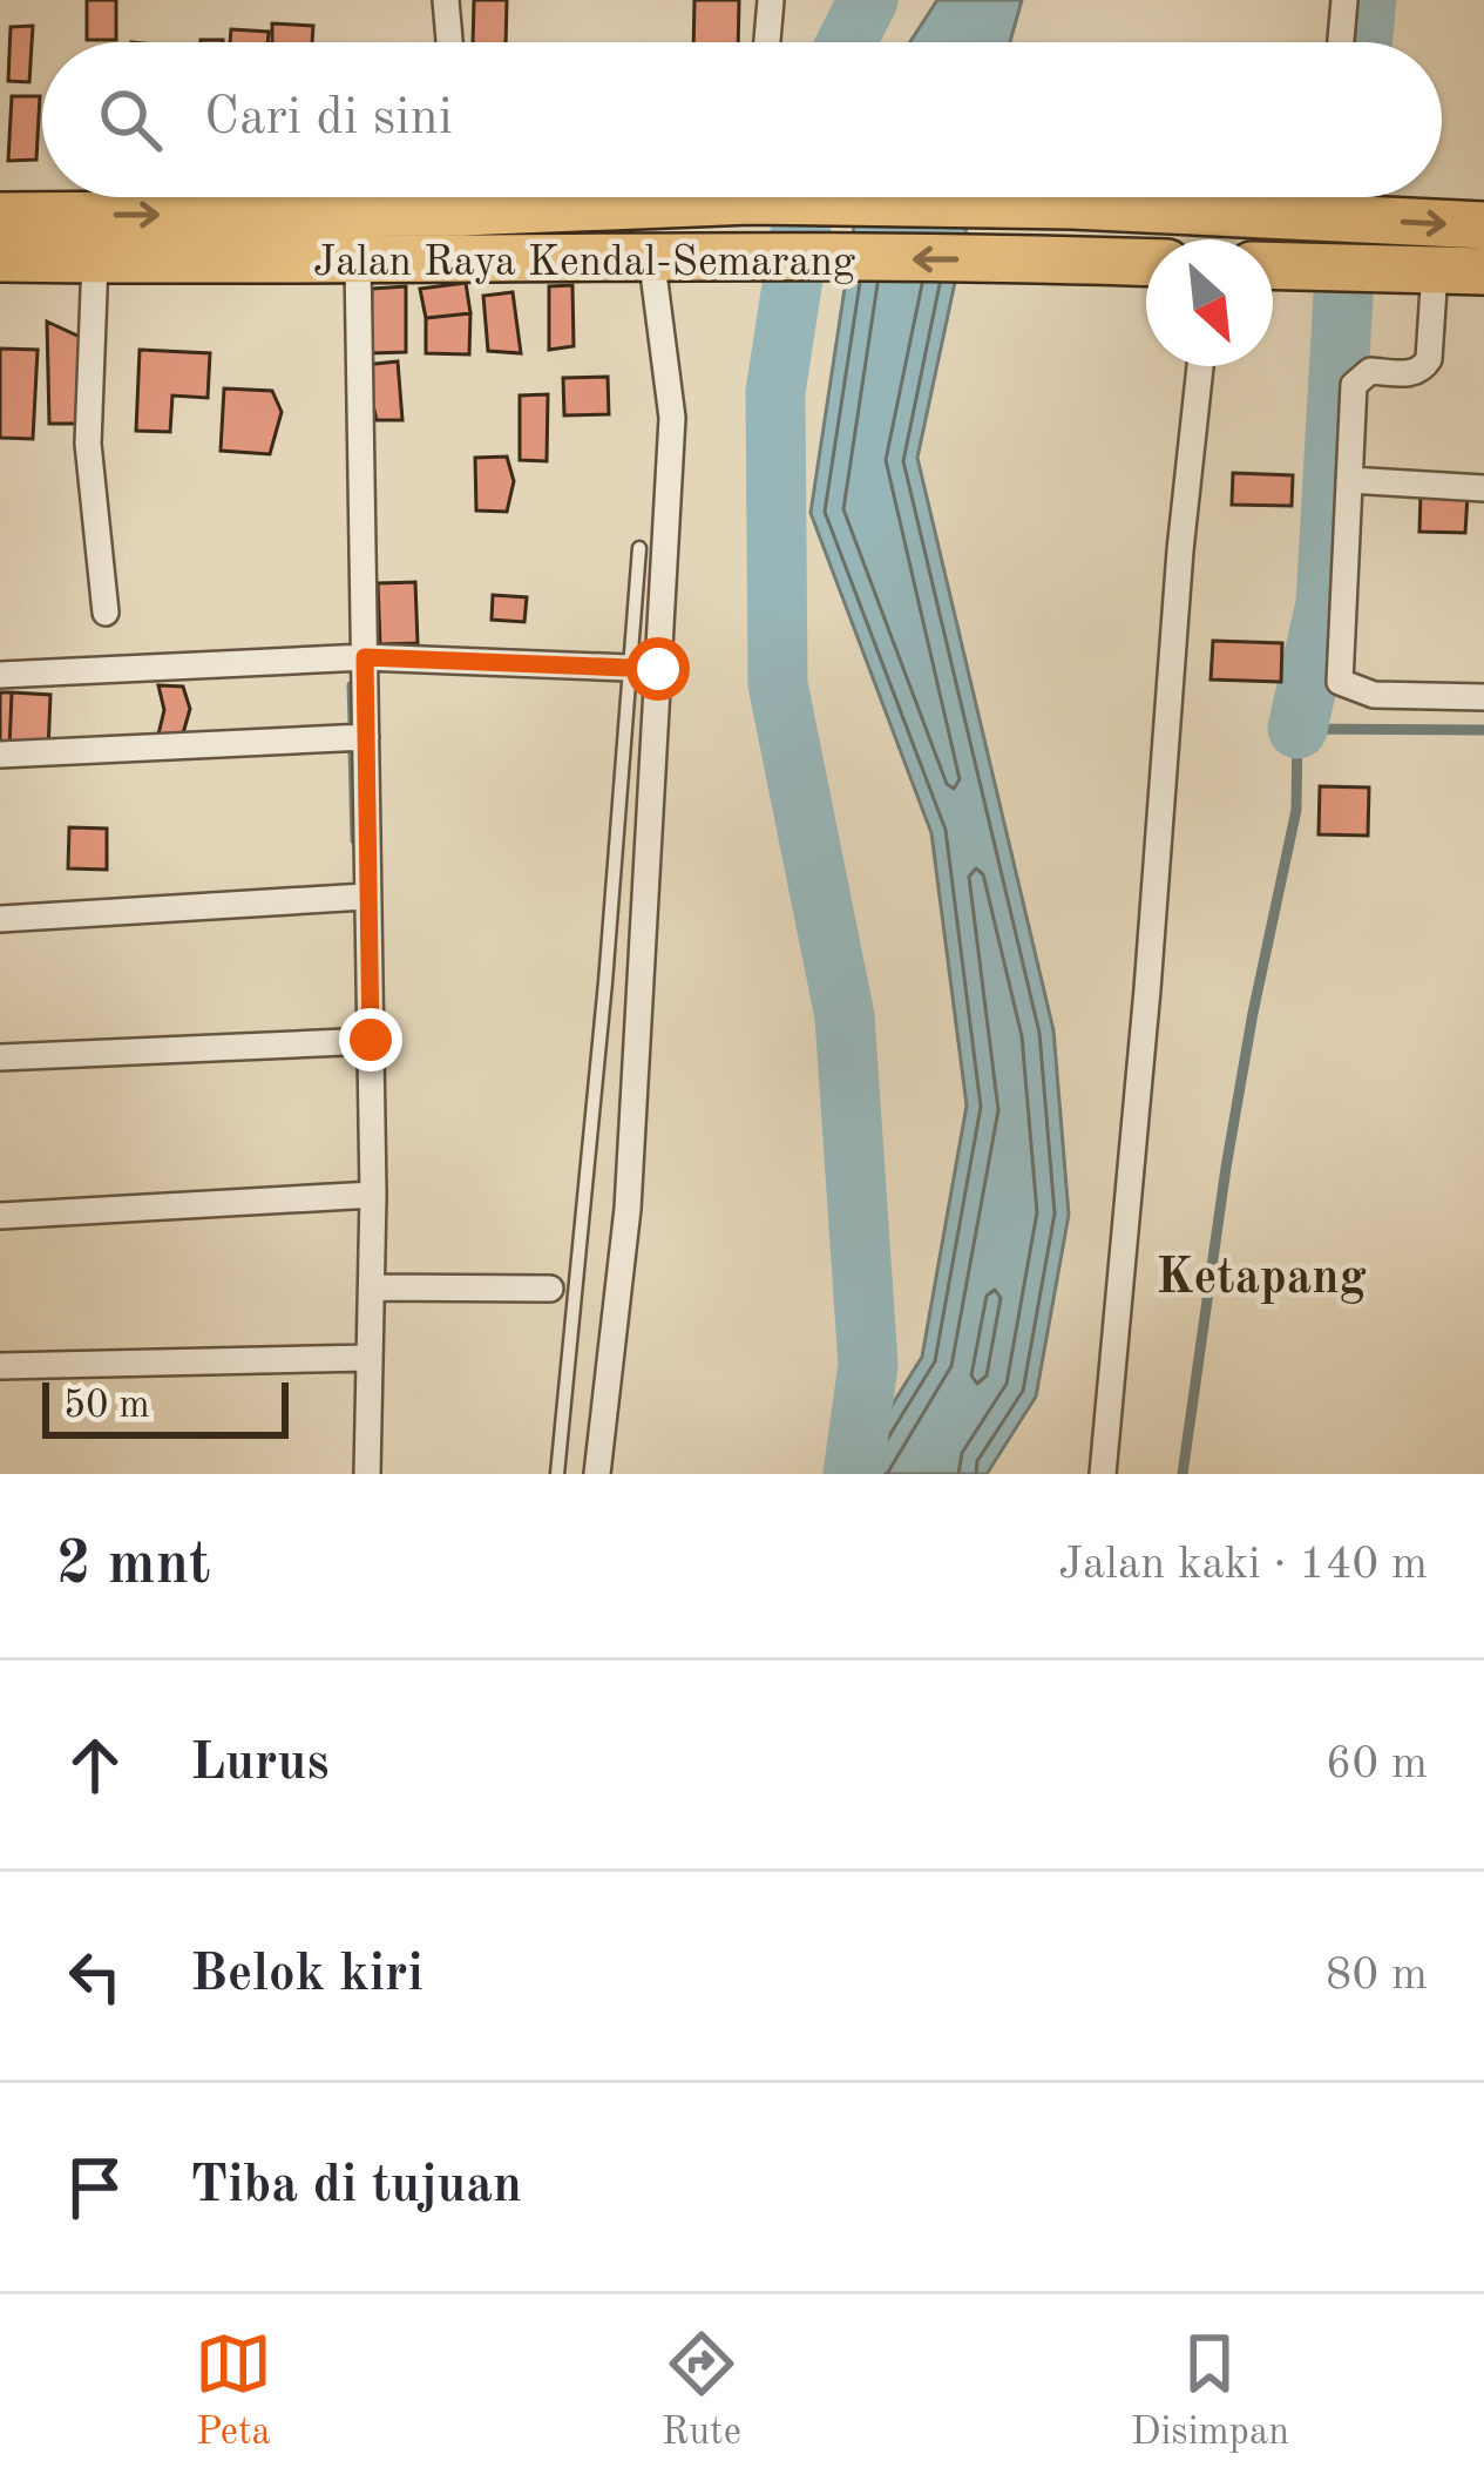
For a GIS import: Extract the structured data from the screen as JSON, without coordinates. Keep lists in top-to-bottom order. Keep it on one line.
{"streets":{"highway":["Jalan Raya Kendal-Semarang"]},"districts":["Ketapang"],"scale_bar":"50 m","north":"bottom right","page":{"search":"Cari di sini","scale":"50 m","heading":["2 mnt","Jalan kaki · 140 m"],"list":[["Lurus","60 m"],["Belok kiri","80 m"],"Tiba di tujuan"],"nav":["Peta","Rute","Disimpan"]}}
